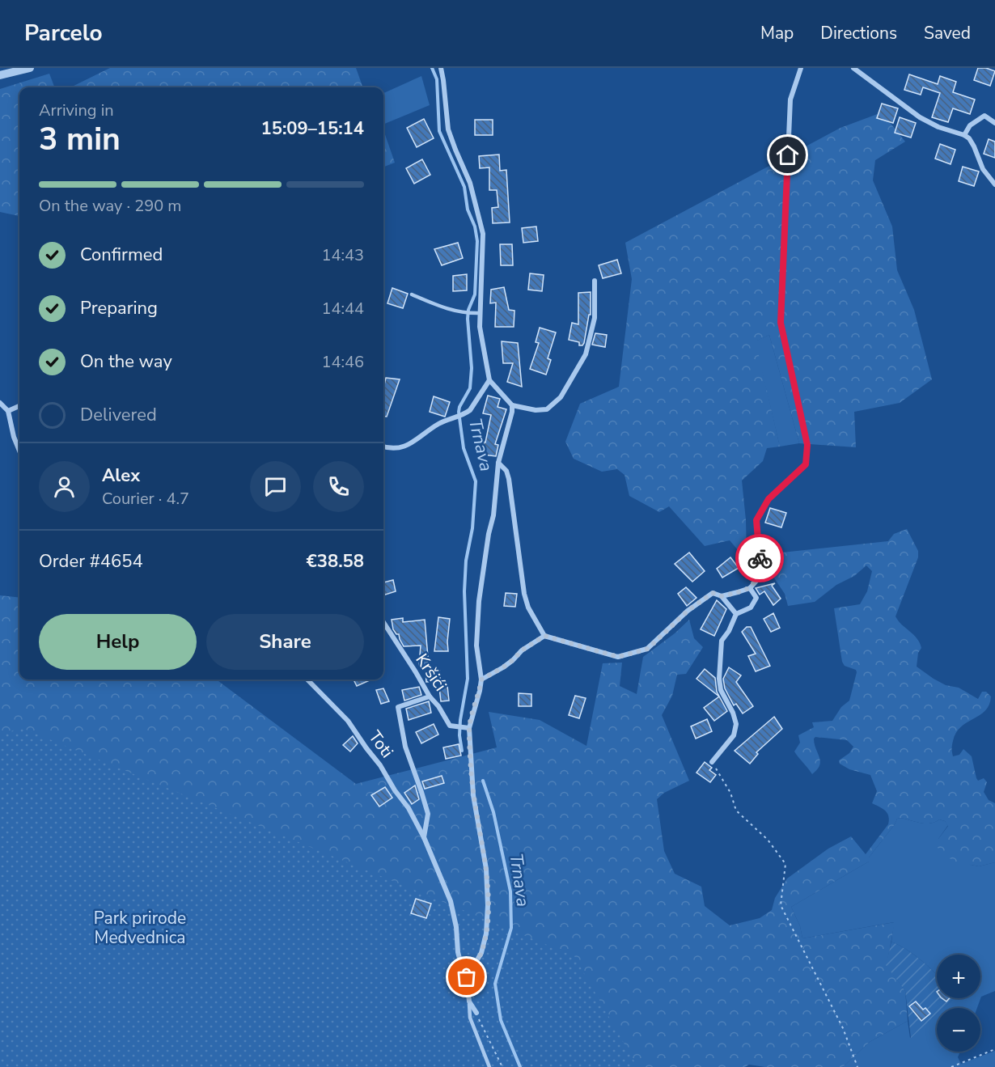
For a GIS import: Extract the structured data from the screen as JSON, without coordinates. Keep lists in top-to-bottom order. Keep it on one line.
{"streets":{"street":["Kršići","Toti"]},"crossings":[["Kršići","Toti"]],"water":["Trnava"],"parks":["Park prirode Medvednica"],"page":{"header":"Parcelo","nav":["Map","Directions","Saved"],"heading":["3 min","Arriving in","15:09–15:14"],"panel":["Alex","Courier · 4.7","Order #4654","€38.58"],"bar":"On the way · 290 m","list":[["Confirmed","14:43"],["Preparing","14:44"],["On the way","14:46"],"Delivered"],"buttons":["Help","Share"],"map_buttons":["+","−"]}}
